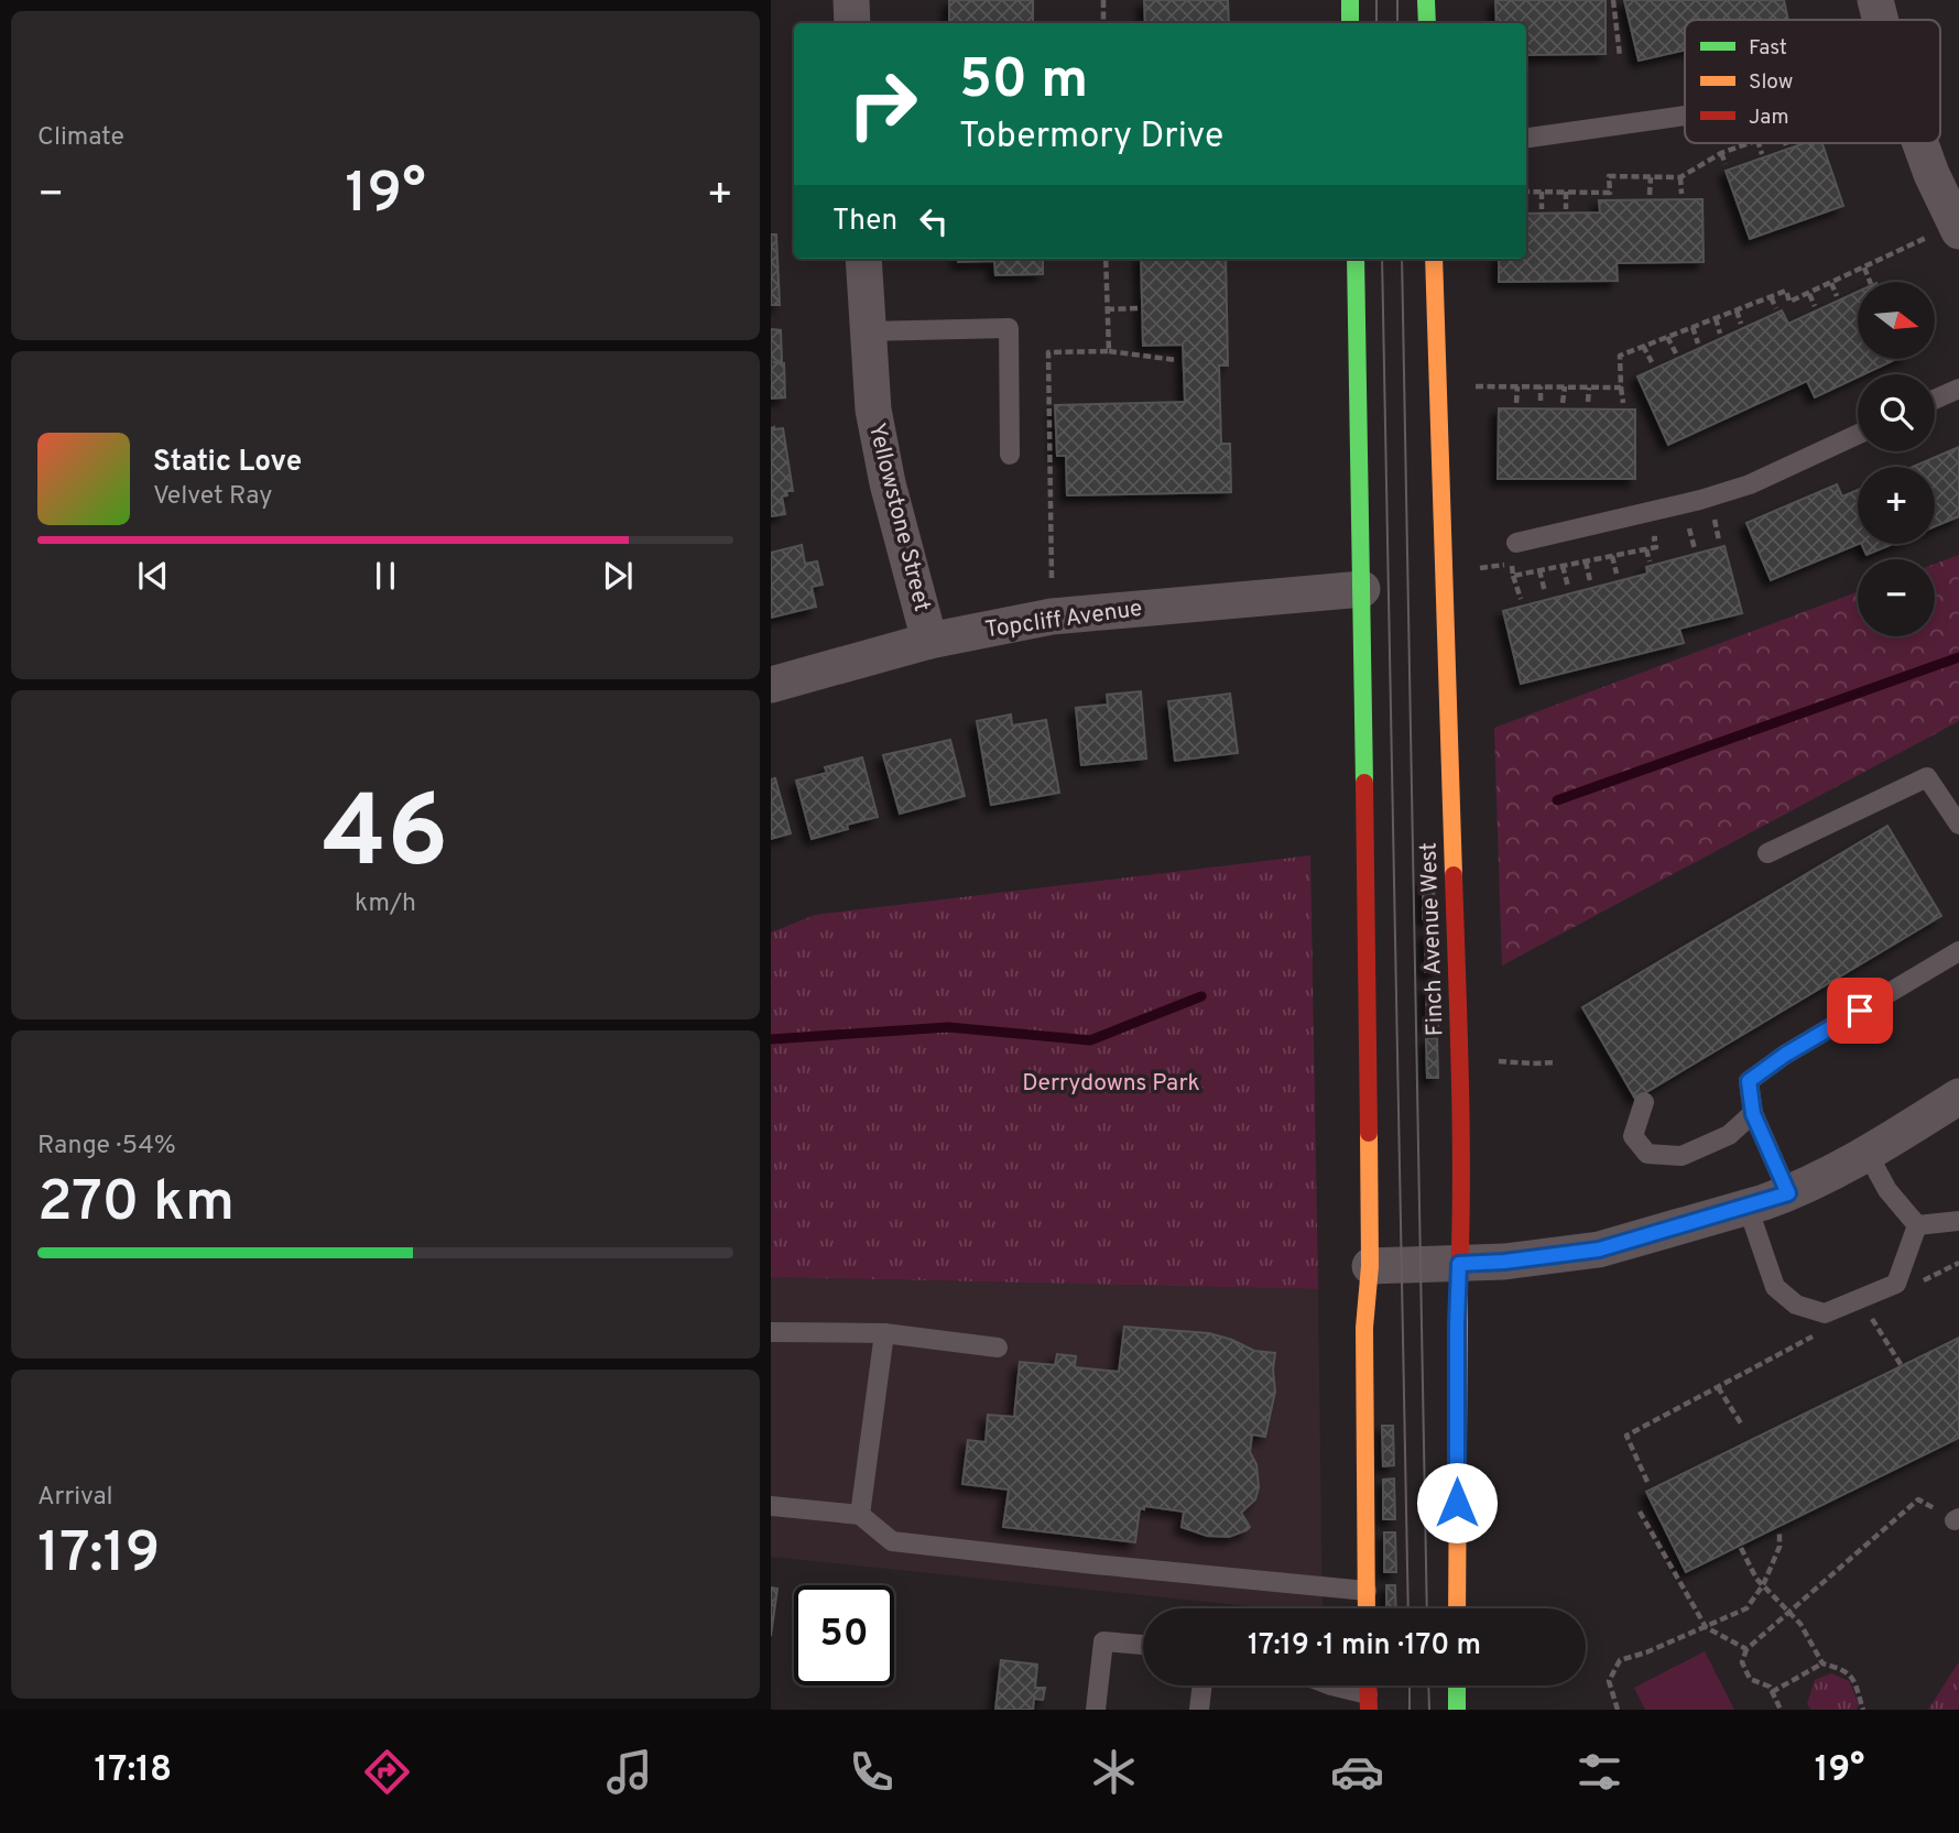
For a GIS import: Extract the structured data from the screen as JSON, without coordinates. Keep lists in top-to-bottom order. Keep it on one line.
{"streets":{"main road":["Finch Avenue West"],"street":["Yellowstone Street","Topcliff Avenue"]},"crossings":[["Yellowstone Street","Topcliff Avenue"]],"parks":["Derrydowns Park"],"legend":["Fast","Slow","Jam"],"north":"right","page":{"tile":["Climate",["46","km/h"],["Range · 54%","270 km"],["Arrival","17:19"]],"turn":["50 m","Tobermory Drive"],"heat":["−","19°","+"],"then":"Then","map_buttons":["+","−"],"song":["Static Love","Velvet Ray"],"limit":"50","trip":"17:19 · 1 min · 170 m","tabs":["17:18","19°"]}}
